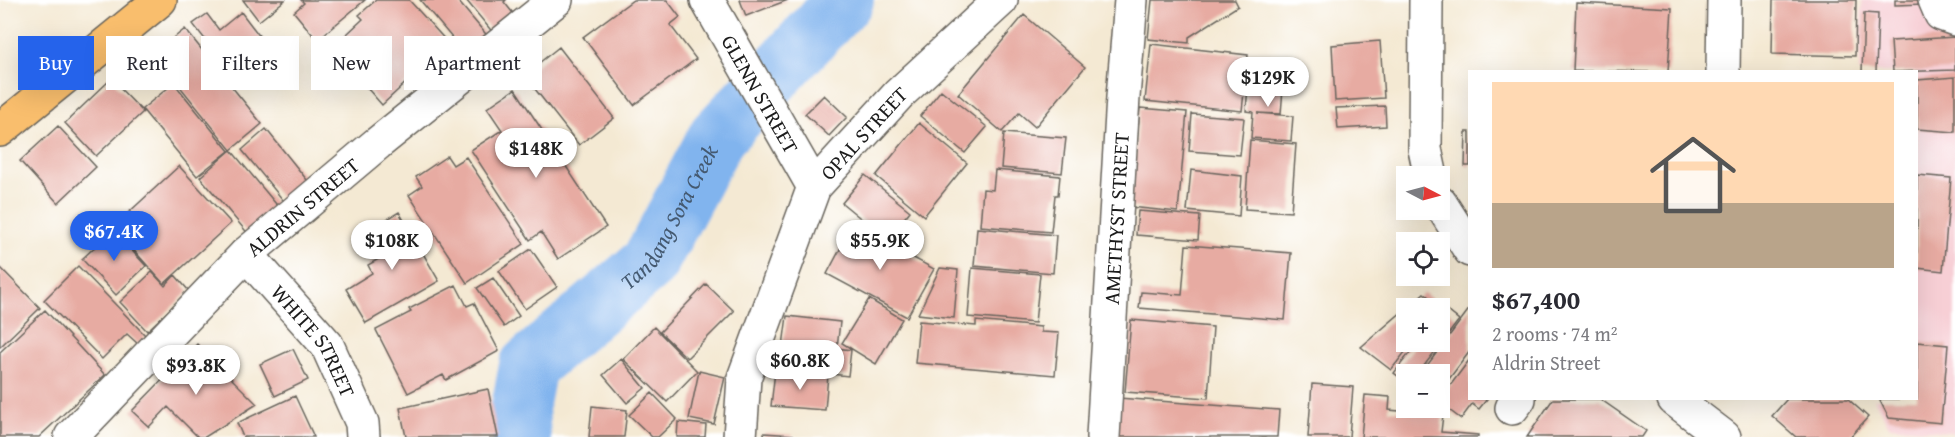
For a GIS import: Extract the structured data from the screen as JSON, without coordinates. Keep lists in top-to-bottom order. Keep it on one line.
{"streets":{"street":["GLENN STREET","OPAL STREET","ALDRIN STREET","AMETHYST STREET","WHITE STREET"]},"crossings":[["GLENN STREET","OPAL STREET"],["ALDRIN STREET","WHITE STREET"]],"water":["Tandang Sora Creek"],"north":"right","page":{"chip":["Buy","Rent","Filters","New","Apartment"],"price":["$129K","$148K","$67.4K","$108K","$55.9K","$60.8K","$93.8K"],"list":[{"name":"$67,400","note":"2 rooms · 74 m² · Aldrin Street"}],"map_buttons":["+","−"]}}
